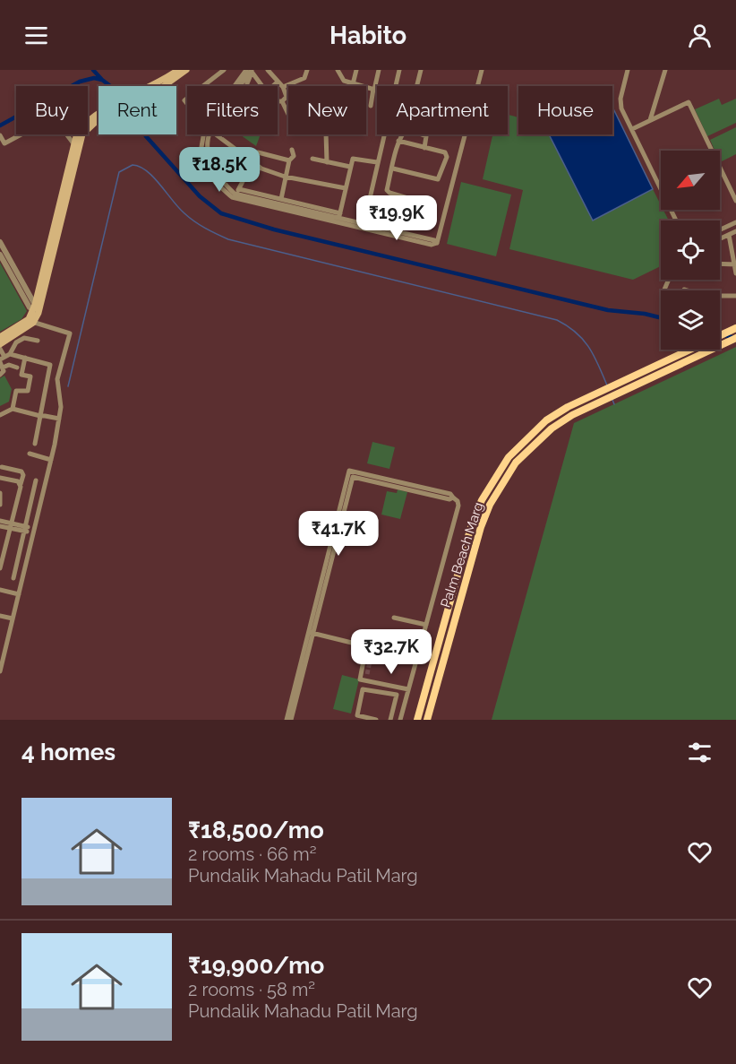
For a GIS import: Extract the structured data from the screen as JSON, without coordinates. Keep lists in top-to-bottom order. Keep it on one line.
{"streets":{"main road":["Palm Beach Marg"]},"north":"bottom left","page":{"header":"Habito","chip":["Buy","Rent","Filters","New","Apartment","House"],"price":["₹18.5K","₹19.9K","₹41.7K","₹32.7K"],"heading":"4 homes","list":[{"name":"₹18,500/mo","note":"2 rooms · 66 m² · Pundalik Mahadu Patil Marg"},{"name":"₹19,900/mo","note":"2 rooms · 58 m² · Pundalik Mahadu Patil Marg"}]}}
